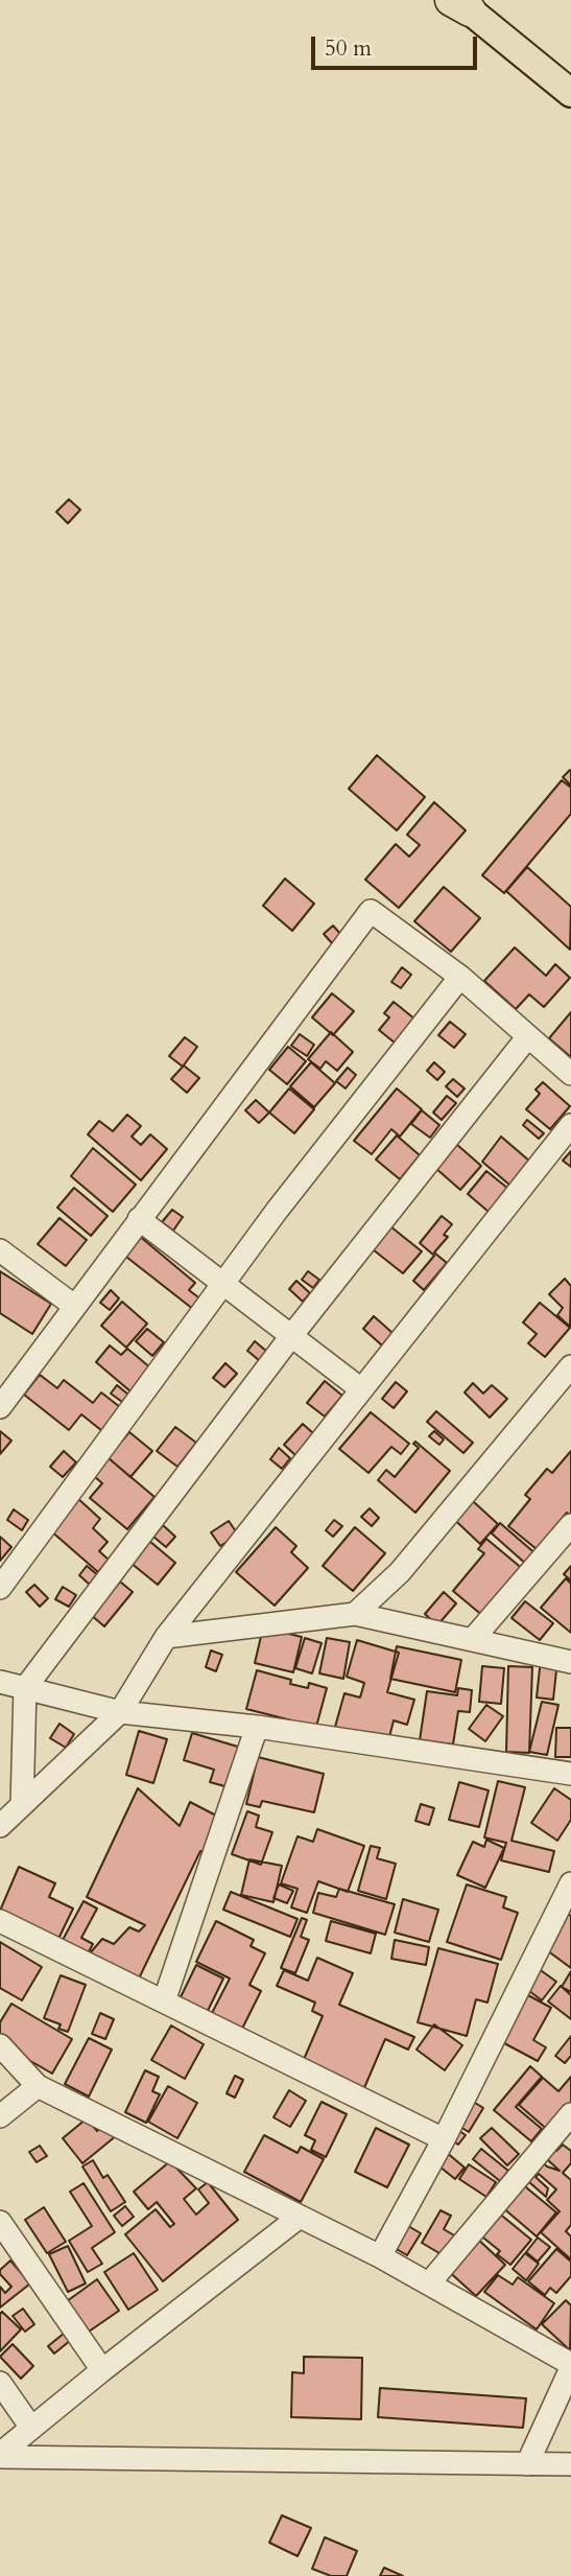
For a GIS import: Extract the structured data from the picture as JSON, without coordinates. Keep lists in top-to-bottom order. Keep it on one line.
{"scale_bar":"50 m"}
